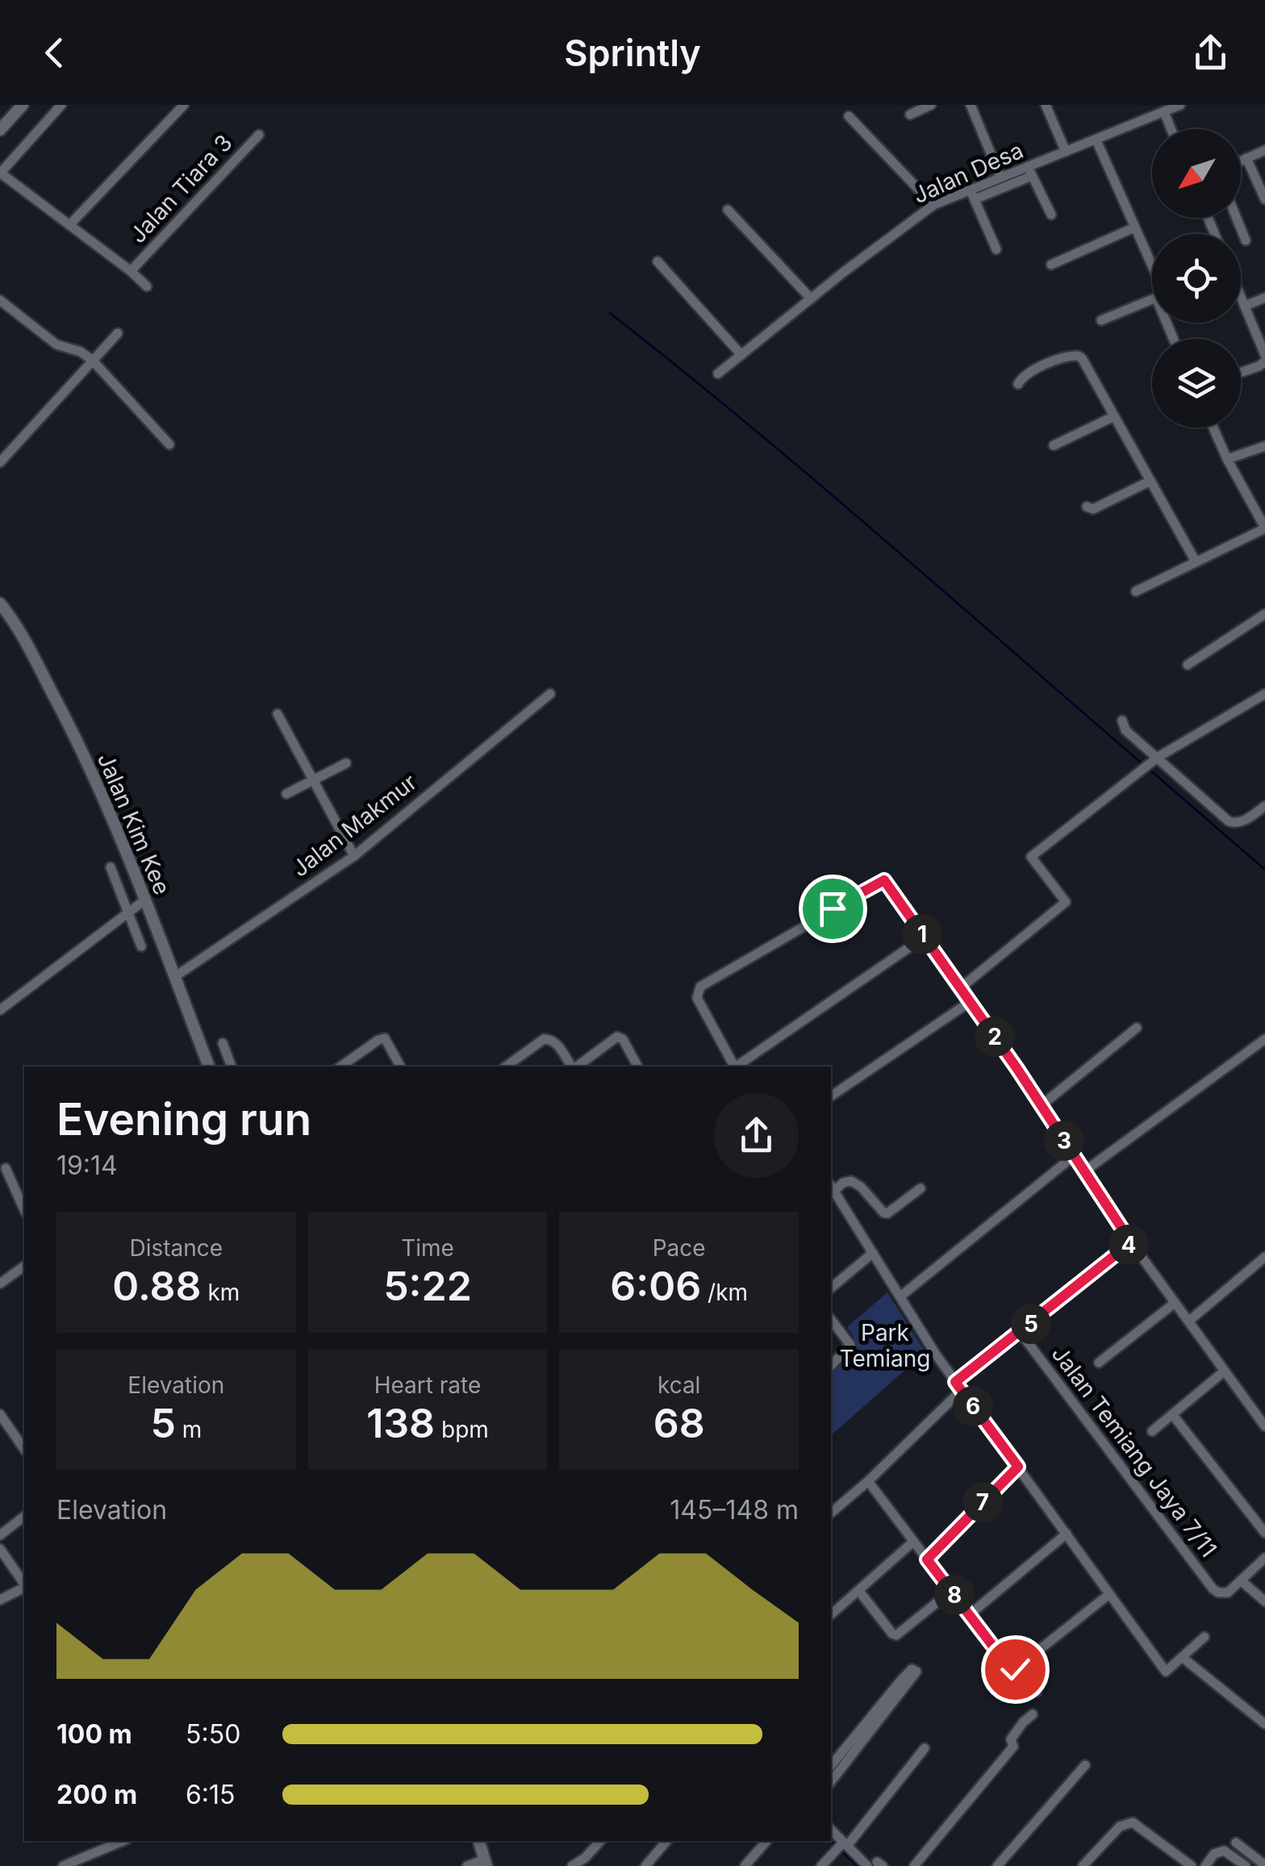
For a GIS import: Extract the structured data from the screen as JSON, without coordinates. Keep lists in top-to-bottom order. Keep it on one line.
{"streets":{"street":["Jalan Desa","Jalan Tiara 3","Jalan Kim Kee","Jalan Makmur","Jalan Temiang Jaya 7/11"]},"crossings":[["Jalan Kim Kee","Jalan Makmur"]],"parks":["Park Temiang"],"north":"bottom left","page":{"header":"Sprintly","pins":["1","2","3","4","5","6","7","8"],"heading":["Evening run","19:14"],"stats":[["Distance","0.88 km"],["Time","5:22"],["Pace","6:06 /km"],["Elevation","5 m"],["Heart rate","138 bpm"],["kcal","68"]],"chart":["Elevation","145–148 m"],"list":[{"name":"100 m","note":"5:50"},{"name":"200 m","note":"6:15"}]}}
